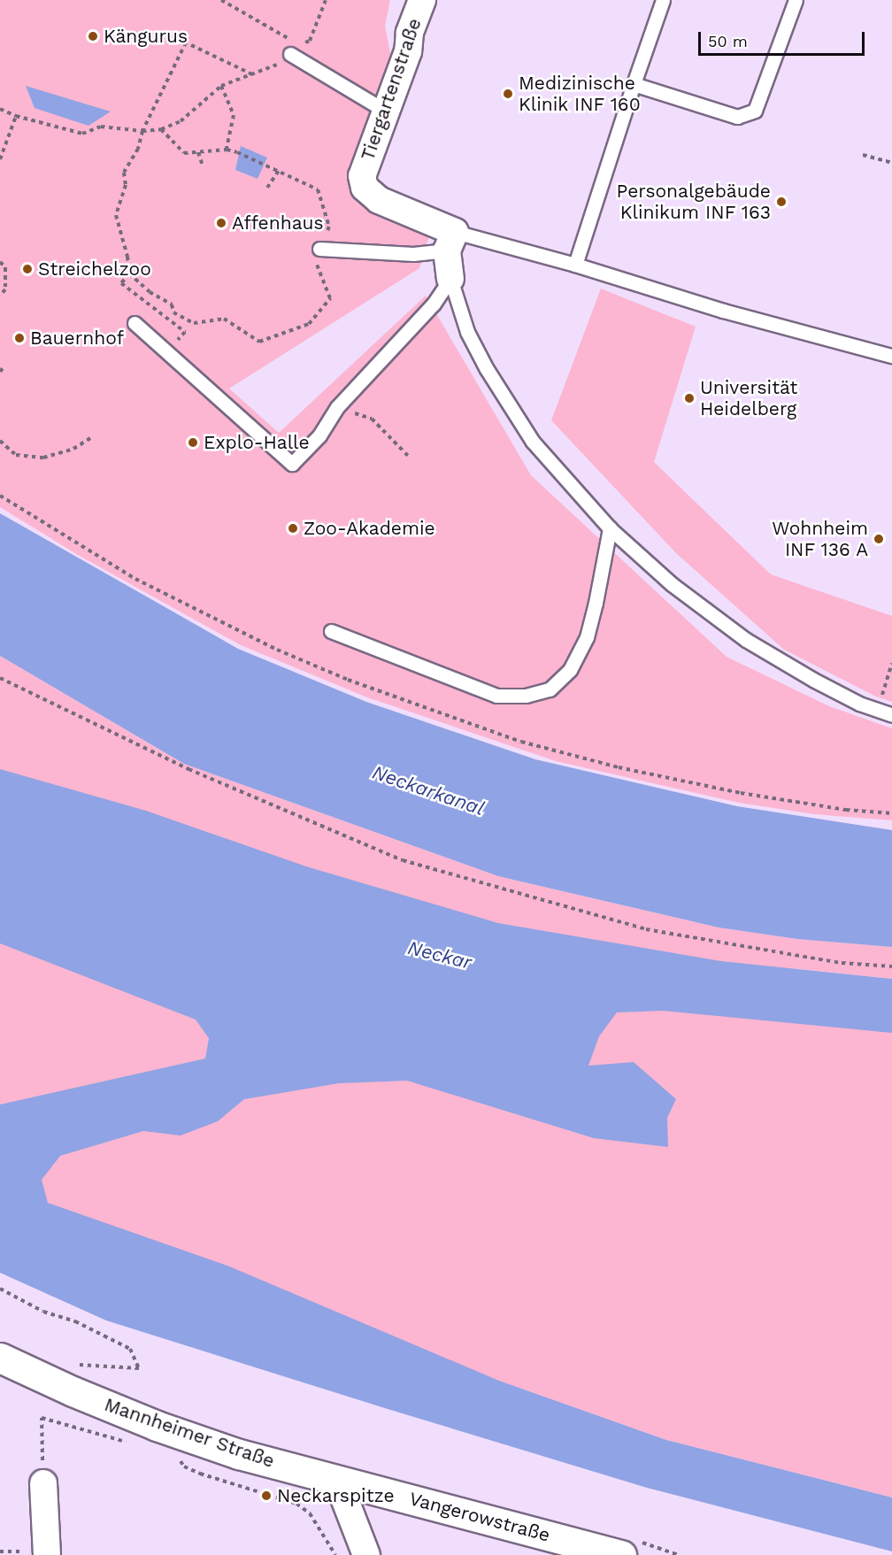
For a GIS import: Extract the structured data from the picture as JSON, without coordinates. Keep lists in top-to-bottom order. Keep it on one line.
{"streets":{"street":["Tiergartenstraße","Mannheimer Straße","Vangerowstraße"]},"crossings":[["Mannheimer Straße","Vangerowstraße"]],"water":["Neckarkanal","Neckar"],"places":["Kängurus","Medizinische Klinik INF 160","Personalgebäude Klinikum INF 163","Affenhaus","Streichelzoo","Bauernhof","Universität Heidelberg","Explo-Halle","Zoo-Akademie","Wohnheim INF 136 A","Neckarspitze"],"scale_bar":"50 m"}
